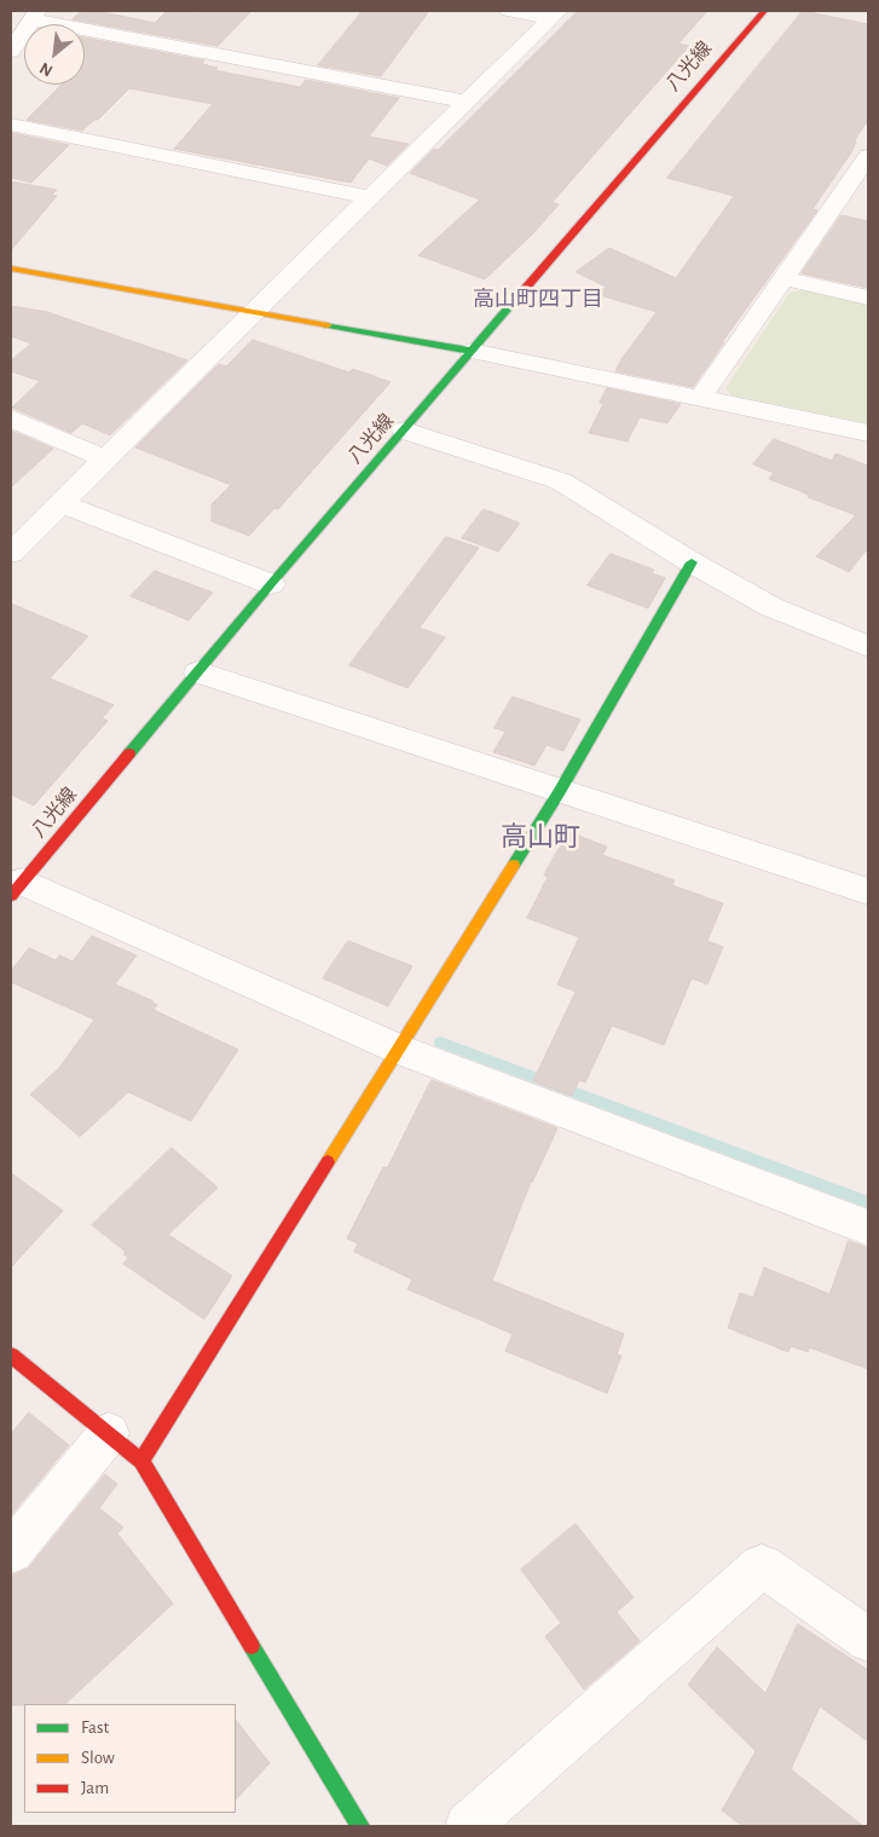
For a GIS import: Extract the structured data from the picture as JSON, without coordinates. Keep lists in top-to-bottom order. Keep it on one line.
{"streets":{"street":["八光線"]},"districts":["高山町四丁目","高山町"],"legend":["Fast","Slow","Jam"],"north":"bottom left"}
